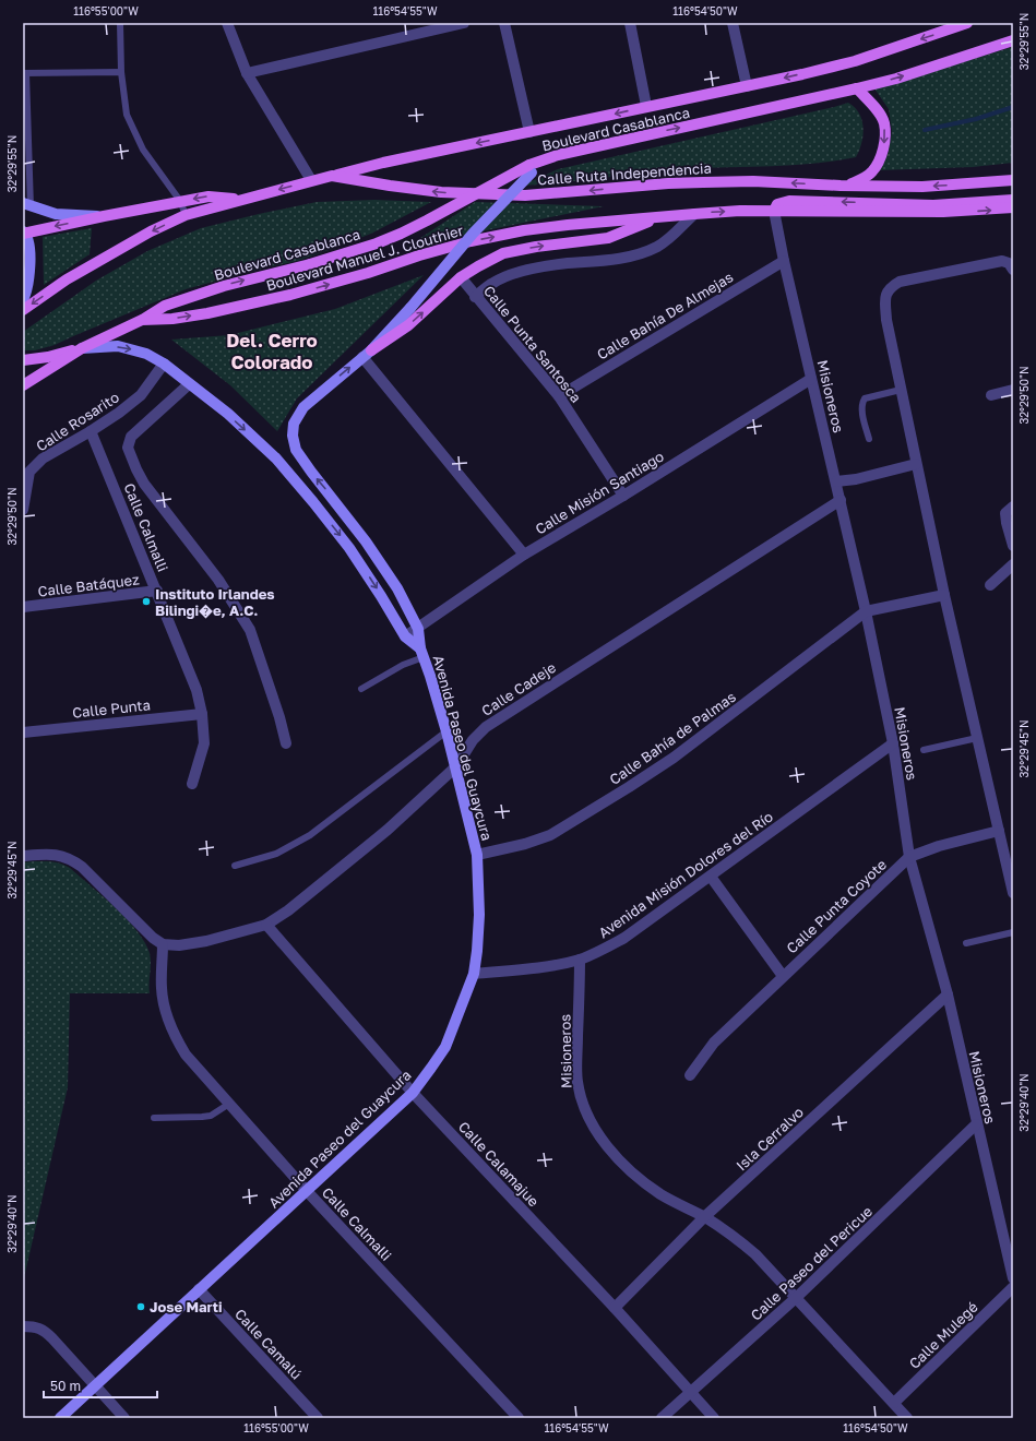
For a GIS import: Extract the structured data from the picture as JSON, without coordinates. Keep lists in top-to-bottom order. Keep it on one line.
{"streets":{"main road":["Boulevard Casablanca","Calle Ruta Independencia","Boulevard Manuel J. Clouthier"],"street":["Calle Bahía De Almejas","Calle Punta Santosca","Misioneros","Calle Rosarito","Calle Misión Santiago","Calle Calmalli","Calle Batáquez","Calle Cadeje","Calle Punta","Calle Bahía de Palmas","Avenida Paseo del Guaycura","Avenida Misión Dolores del Río","Calle Punta Coyote","Isla Cerralvo","Calle Calamajue","Calle Paseo del Pericue","Calle Mulegé","Calle Camalú"]},"crossings":[["Boulevard Casablanca","Calle Ruta Independencia"],["Boulevard Casablanca","Boulevard Manuel J. Clouthier"],["Boulevard Casablanca","Avenida Paseo del Guaycura"],["Boulevard Manuel J. Clouthier","Avenida Paseo del Guaycura"],["Calle Bahía De Almejas","Calle Punta Santosca"],["Calle Bahía De Almejas","Misioneros"],["Calle Punta Santosca","Calle Misión Santiago"],["Misioneros","Calle Misión Santiago"],["Misioneros","Calle Cadeje"],["Misioneros","Calle Bahía de Palmas"],["Misioneros","Avenida Misión Dolores del Río"],["Misioneros","Calle Punta Coyote"],["Misioneros","Isla Cerralvo"],["Misioneros","Calle Paseo del Pericue"],["Misioneros","Calle Mulegé"],["Calle Rosarito","Calle Calmalli"],["Calle Rosarito","Avenida Paseo del Guaycura"],["Calle Misión Santiago","Avenida Paseo del Guaycura"],["Calle Calmalli","Calle Batáquez"],["Calle Calmalli","Calle Cadeje"],["Calle Calmalli","Calle Punta"],["Calle Calmalli","Avenida Paseo del Guaycura"],["Calle Cadeje","Avenida Paseo del Guaycura"],["Calle Cadeje","Calle Calamajue"],["Calle Bahía de Palmas","Avenida Paseo del Guaycura"],["Avenida Paseo del Guaycura","Avenida Misión Dolores del Río"],["Avenida Paseo del Guaycura","Calle Calamajue"],["Avenida Paseo del Guaycura","Calle Camalú"],["Isla Cerralvo","Calle Calamajue"],["Calle Calamajue","Calle Paseo del Pericue"]],"districts":["Del. Cerro Colorado"],"places":["Instituto Irlandes Bilingi�e, A.C.","Jose Marti"],"scale_bar":"50 m","coordinates":["116°55'00\"W","116°54'55\"W","116°54'50\"W","32°29'55\"N","32°29'50\"N","32°29'45\"N","32°29'40\"N"]}
